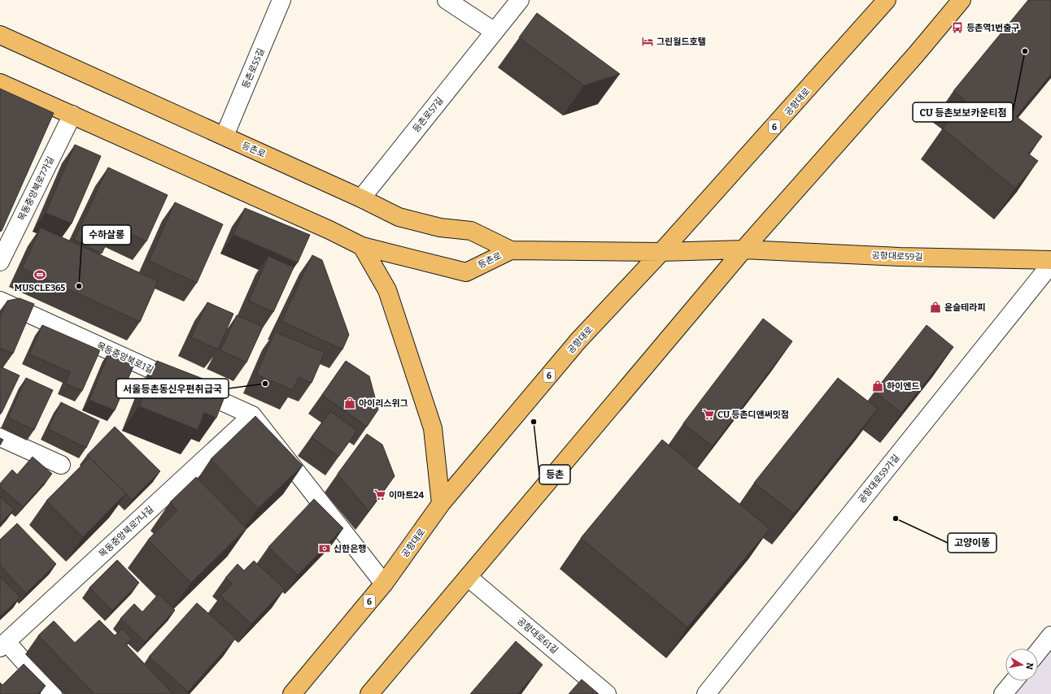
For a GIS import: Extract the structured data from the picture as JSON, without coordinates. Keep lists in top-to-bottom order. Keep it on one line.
{"streets":{"main road":["공항대로","6","등촌로","공항대로59길"],"street":["등촌로55길","등촌로57길","목동중앙북로7가길","목동중앙북로1길","공항대로59가길","목동중앙북로7나길","공항대로61길"]},"crossings":[["등촌로55길","등촌로"],["공항대로","등촌로"],["공항대로","목동중앙북로1길"],["등촌로57길","등촌로"],["등촌로","목동중앙북로7가길"],["등촌로","공항대로59길"],["목동중앙북로1길","목동중앙북로7나길"]],"places":{"bus stop":["등촌역1번출구"],"hotel":["그린월드호텔"],"other":["CU 등촌보보카운티점","수하살롱","서울등촌동신우편취급국","등촌","고양이똥"],"sports":["MUSCLE365"],"shop":["윤슬테라피","하이엔드","아이리스위그"],"supermarket":["CU 등촌디앤써밋점","이마트24"],"bank":["신한은행"]},"north":"right"}
